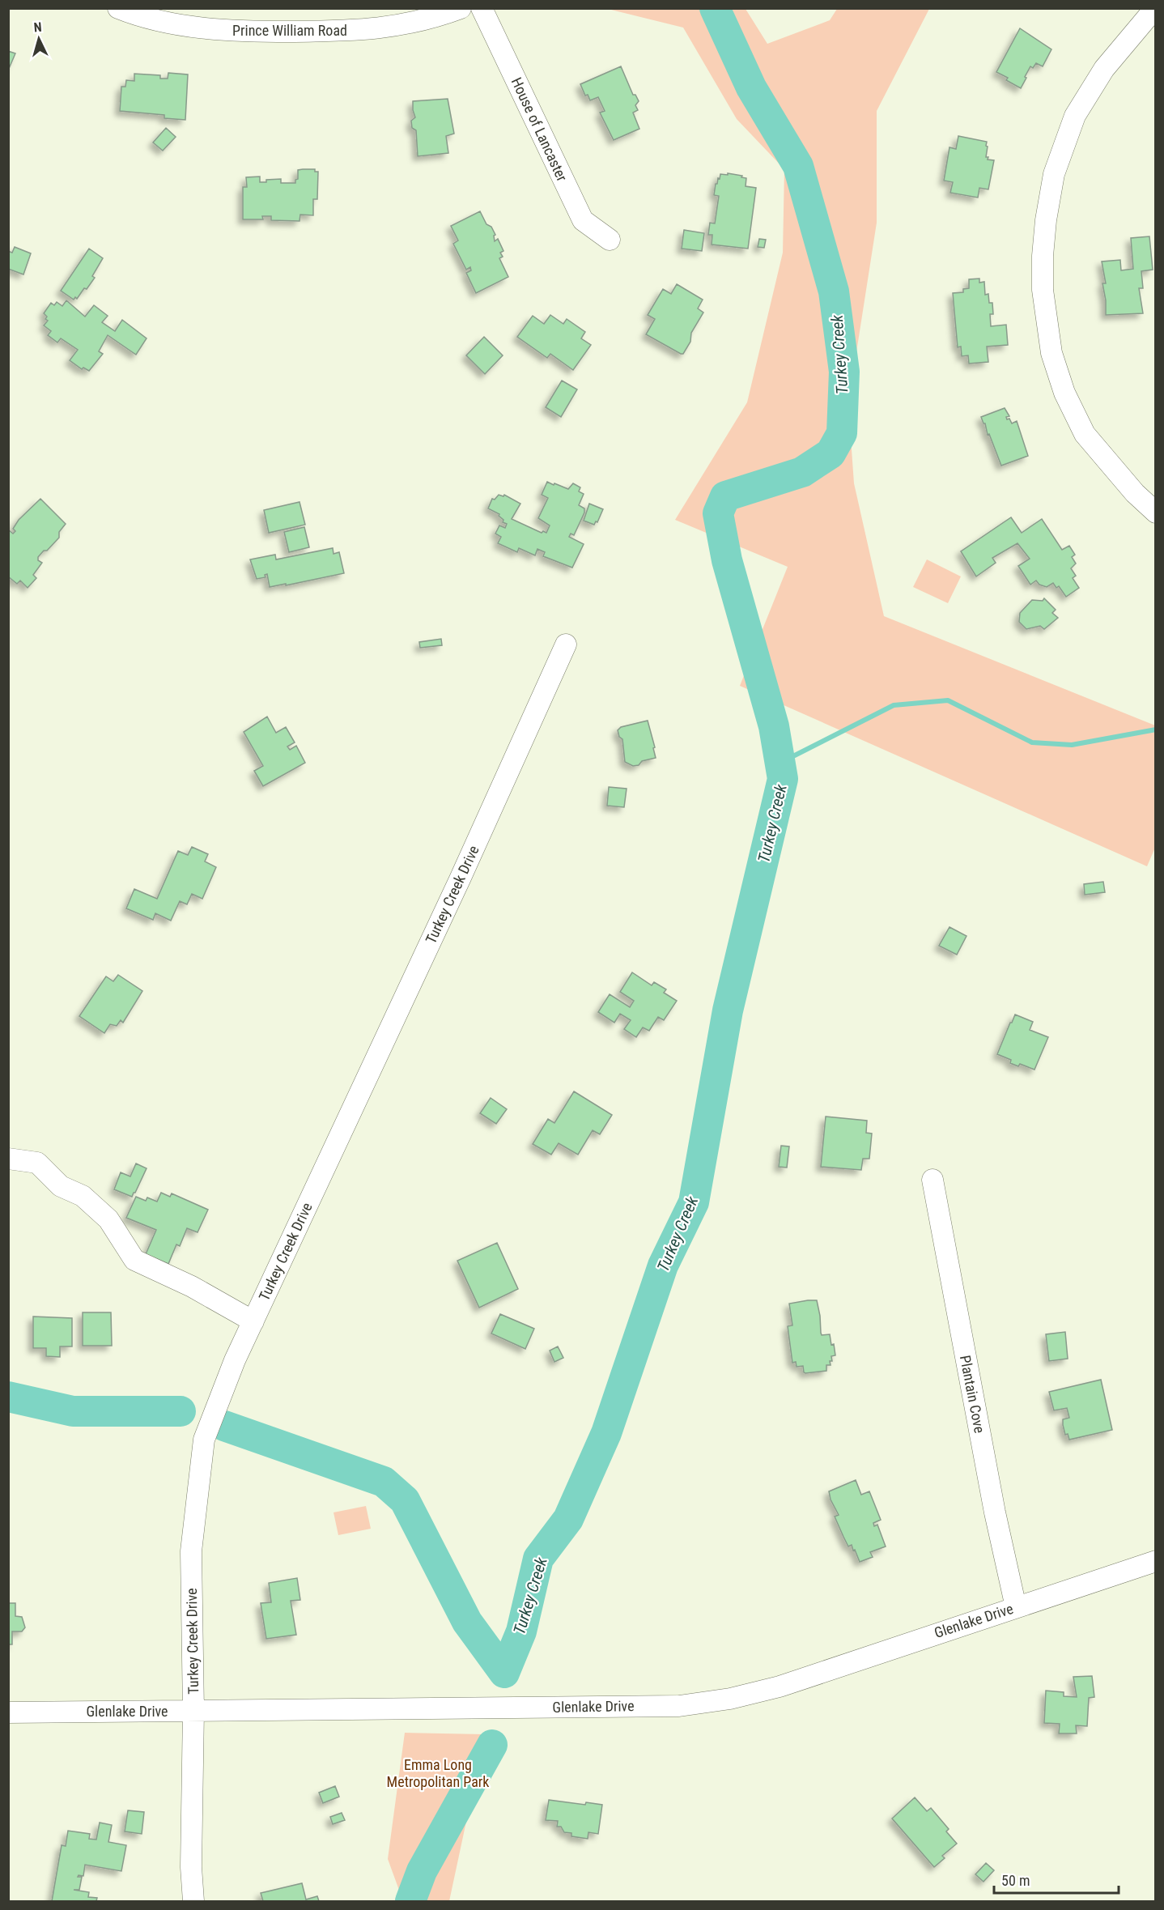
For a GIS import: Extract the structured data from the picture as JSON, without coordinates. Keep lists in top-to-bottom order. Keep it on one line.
{"streets":{"street":["Prince William Road","House of Lancaster","Turkey Creek Drive","Plantain Cove","Glenlake Drive"]},"crossings":[["Turkey Creek Drive","Glenlake Drive"],["Plantain Cove","Glenlake Drive"]],"water":["Turkey Creek"],"parks":["Emma Long Metropolitan Park"],"scale_bar":"50 m","north":"top"}
